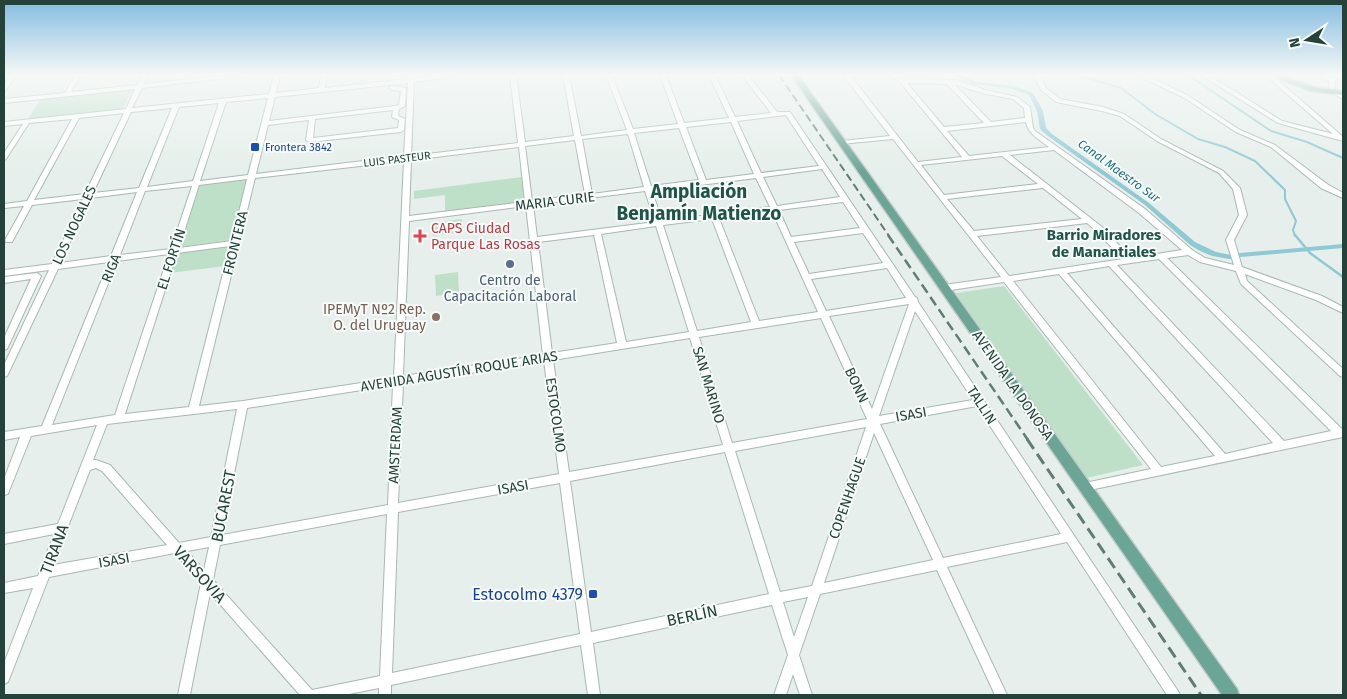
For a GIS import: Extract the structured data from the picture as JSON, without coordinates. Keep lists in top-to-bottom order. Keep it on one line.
{"streets":{"main road":["AVENIDA LA DONOSA"],"street":["LUIS PASTEUR","MARIA CURIE","LOS NOGALES","FRONTERA","EL FORTÍN","RIGA","AVENIDA AGUSTÍN ROQUE ARIAS","SAN MARINO","BONN","TALLIN","ISASI","ESTOCOLMO","AMSTERDAM","COPENHAGUE","BUCAREST","TIRANA","VARSOVIA","BERLÍN"]},"crossings":[["LUIS PASTEUR","LOS NOGALES"],["LUIS PASTEUR","FRONTERA"],["LUIS PASTEUR","EL FORTÍN"],["LUIS PASTEUR","RIGA"],["LUIS PASTEUR","SAN MARINO"],["LUIS PASTEUR","BONN"],["LUIS PASTEUR","TALLIN"],["LUIS PASTEUR","ESTOCOLMO"],["LUIS PASTEUR","AMSTERDAM"],["MARIA CURIE","SAN MARINO"],["MARIA CURIE","BONN"],["MARIA CURIE","TALLIN"],["MARIA CURIE","ESTOCOLMO"],["MARIA CURIE","AMSTERDAM"],["FRONTERA","AVENIDA AGUSTÍN ROQUE ARIAS"],["EL FORTÍN","AVENIDA AGUSTÍN ROQUE ARIAS"],["RIGA","AVENIDA AGUSTÍN ROQUE ARIAS"],["AVENIDA AGUSTÍN ROQUE ARIAS","SAN MARINO"],["AVENIDA AGUSTÍN ROQUE ARIAS","BONN"],["AVENIDA AGUSTÍN ROQUE ARIAS","TALLIN"],["AVENIDA AGUSTÍN ROQUE ARIAS","ESTOCOLMO"],["AVENIDA AGUSTÍN ROQUE ARIAS","AMSTERDAM"],["AVENIDA AGUSTÍN ROQUE ARIAS","COPENHAGUE"],["AVENIDA AGUSTÍN ROQUE ARIAS","BUCAREST"],["AVENIDA AGUSTÍN ROQUE ARIAS","TIRANA"],["SAN MARINO","ISASI"],["SAN MARINO","COPENHAGUE"],["SAN MARINO","BERLÍN"],["BONN","ISASI"],["BONN","COPENHAGUE"],["BONN","BERLÍN"],["TALLIN","ISASI"],["TALLIN","COPENHAGUE"],["TALLIN","BERLÍN"],["ISASI","ESTOCOLMO"],["ISASI","AMSTERDAM"],["ISASI","COPENHAGUE"],["ISASI","BUCAREST"],["ISASI","TIRANA"],["ISASI","VARSOVIA"],["ESTOCOLMO","BERLÍN"],["AMSTERDAM","BERLÍN"],["COPENHAGUE","BERLÍN"],["BUCAREST","VARSOVIA"],["TIRANA","VARSOVIA"]],"districts":["Ampliación Benjamín Matienzo","Barrio Miradores de Manantiales"],"water":["Canal Maestro Sur"],"places":{"transit":["Frontera 3842","Estocolmo 4379"],"health":["CAPS Ciudad Parque Las Rosas"],"other":["Centro de Capacitación Laboral","IPEMyT Nº2 Rep. O. del Uruguay"]},"north":"left"}
